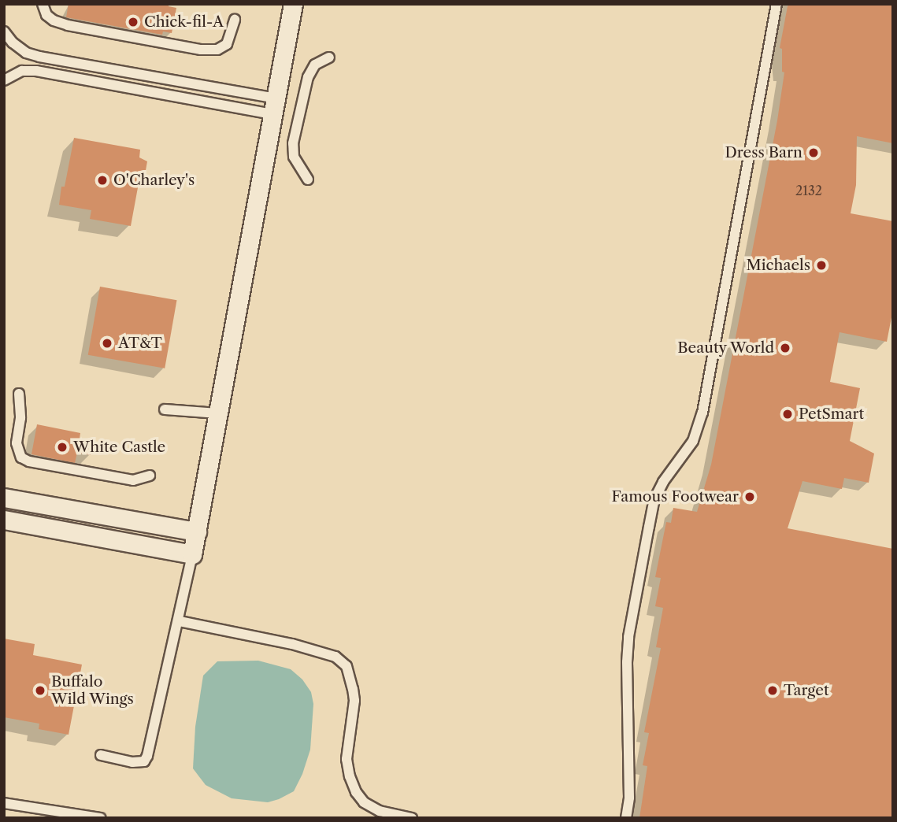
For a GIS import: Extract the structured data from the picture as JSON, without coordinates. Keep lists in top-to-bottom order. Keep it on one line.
{"places":["Chick-fil-A","Dress Barn","O'Charley's","Michaels","AT&T","Beauty World","PetSmart","White Castle","Famous Footwear","Buffalo Wild Wings","Target"],"house_numbers":["2132"]}
